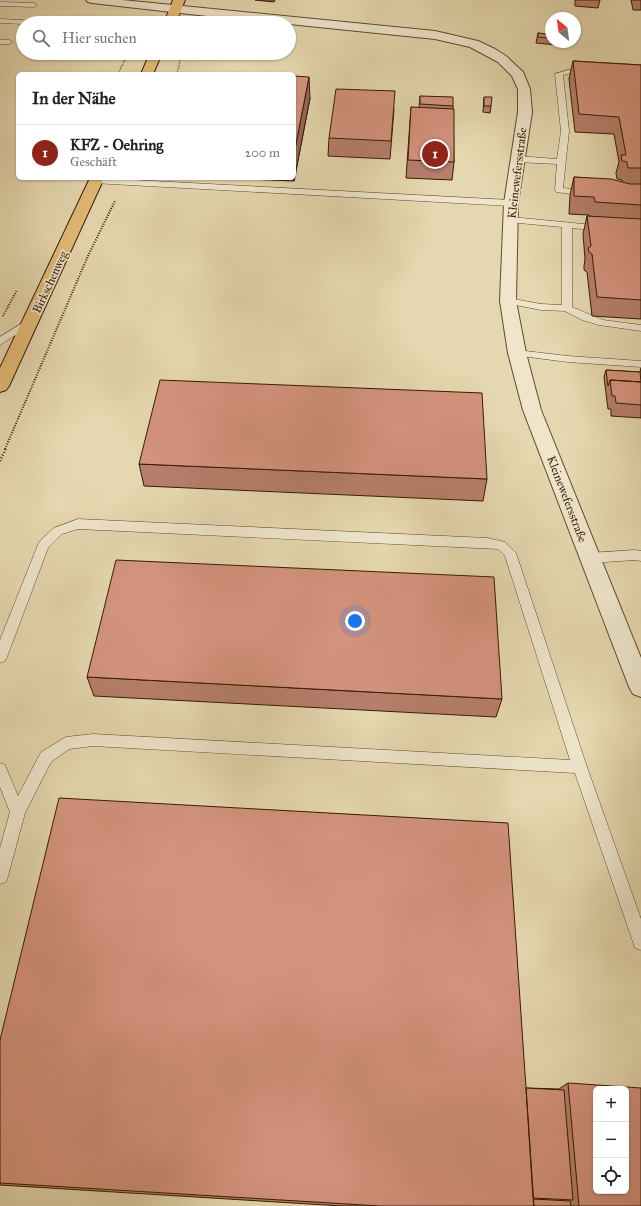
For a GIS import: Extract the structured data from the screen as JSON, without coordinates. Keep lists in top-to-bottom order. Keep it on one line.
{"streets":{"main road":["Birkschenweg"],"street":["Kleinewefersstraße"]},"north":"top left","page":{"search":"Hier suchen","heading":"In der Nähe","list":[{"mark":"1","name":"KFZ - Oehring","note":"Geschäft","value":"200 m"}],"pins":"1","map_buttons":["+","−"]}}
